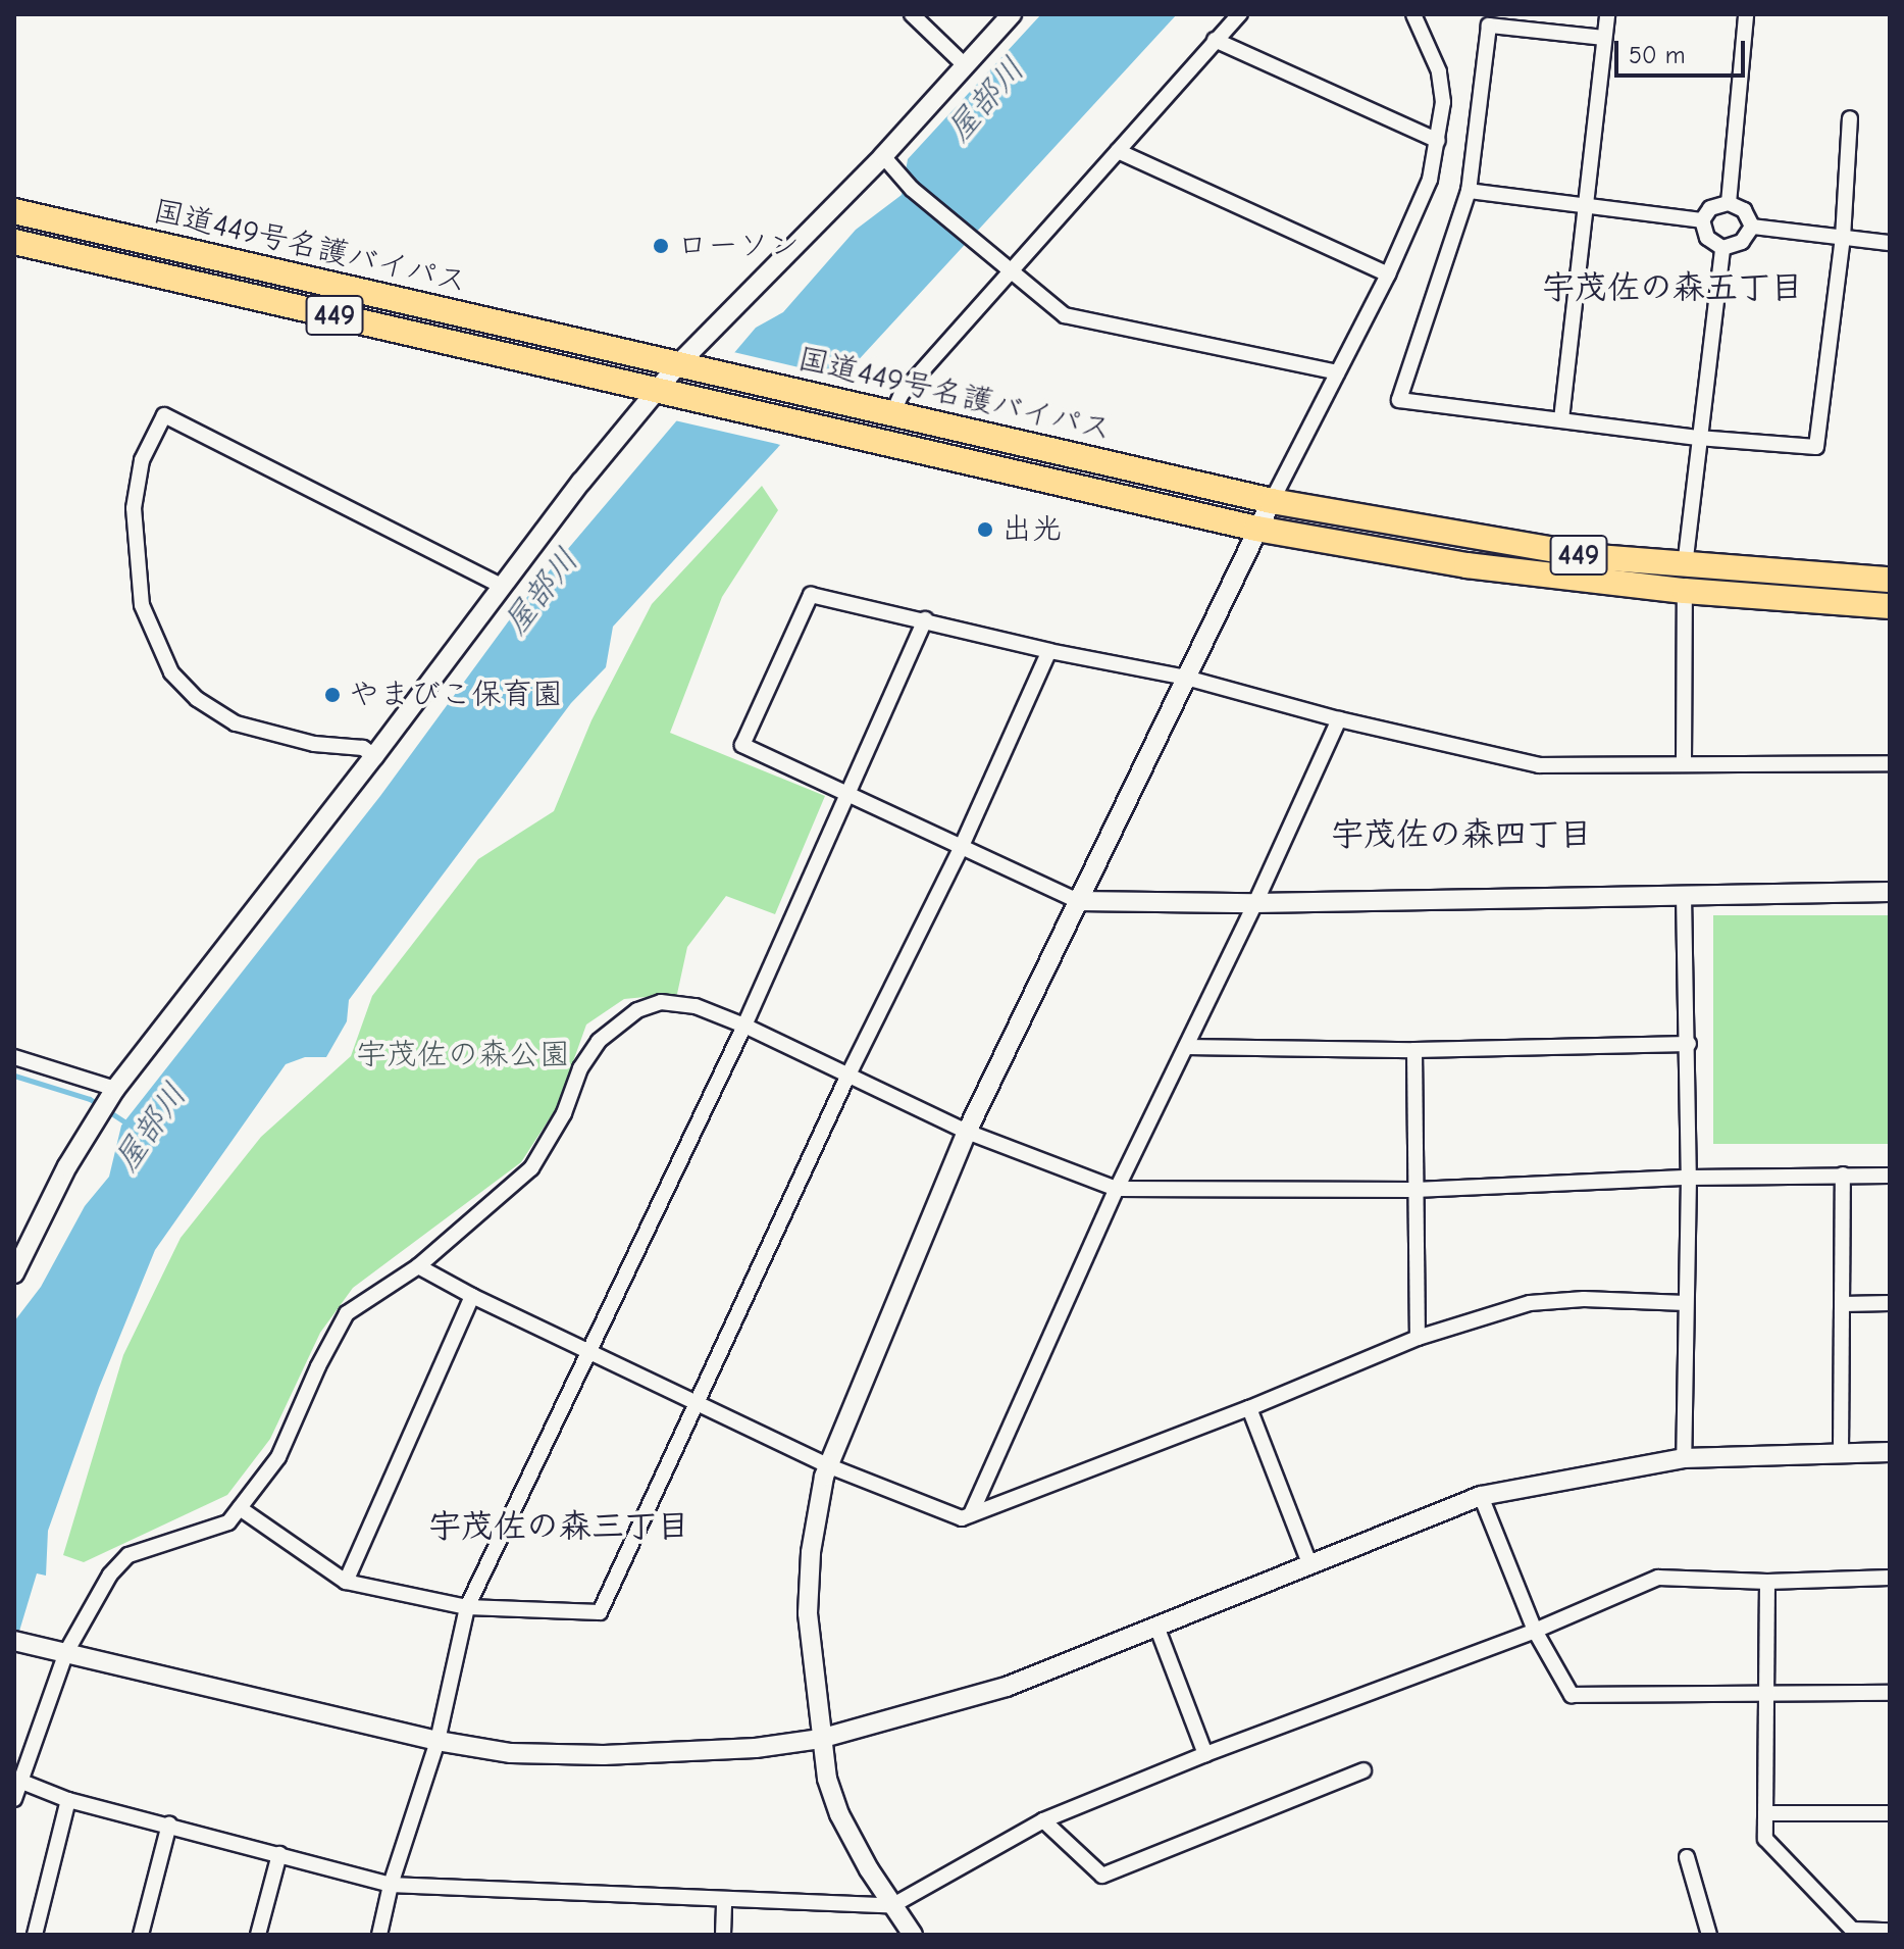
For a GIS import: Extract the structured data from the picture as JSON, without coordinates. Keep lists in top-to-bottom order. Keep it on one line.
{"streets":{"highway":["国道449号名護バイパス","449"]},"districts":["宇茂佐の森五丁目","宇茂佐の森四丁目","宇茂佐の森三丁目"],"water":["屋部川"],"parks":["宇茂佐の森公園"],"places":["ローソン","出光","やまびこ保育園"],"scale_bar":"50 m"}
